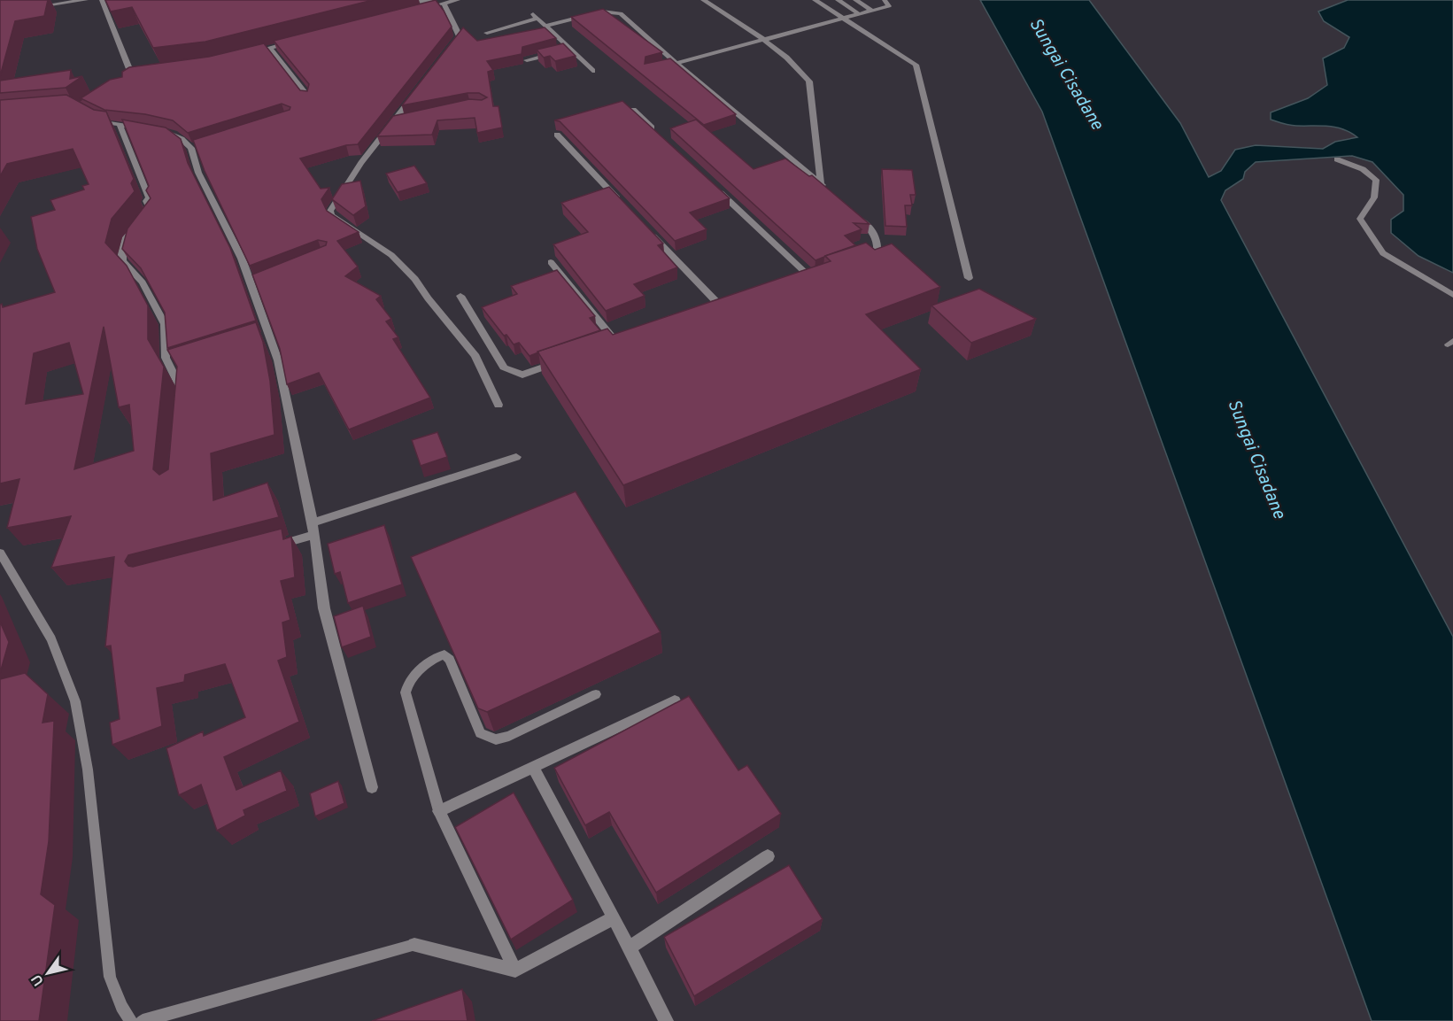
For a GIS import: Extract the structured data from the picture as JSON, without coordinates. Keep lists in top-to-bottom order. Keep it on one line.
{"water":["Sungai Cisadane"],"north":"bottom left"}
